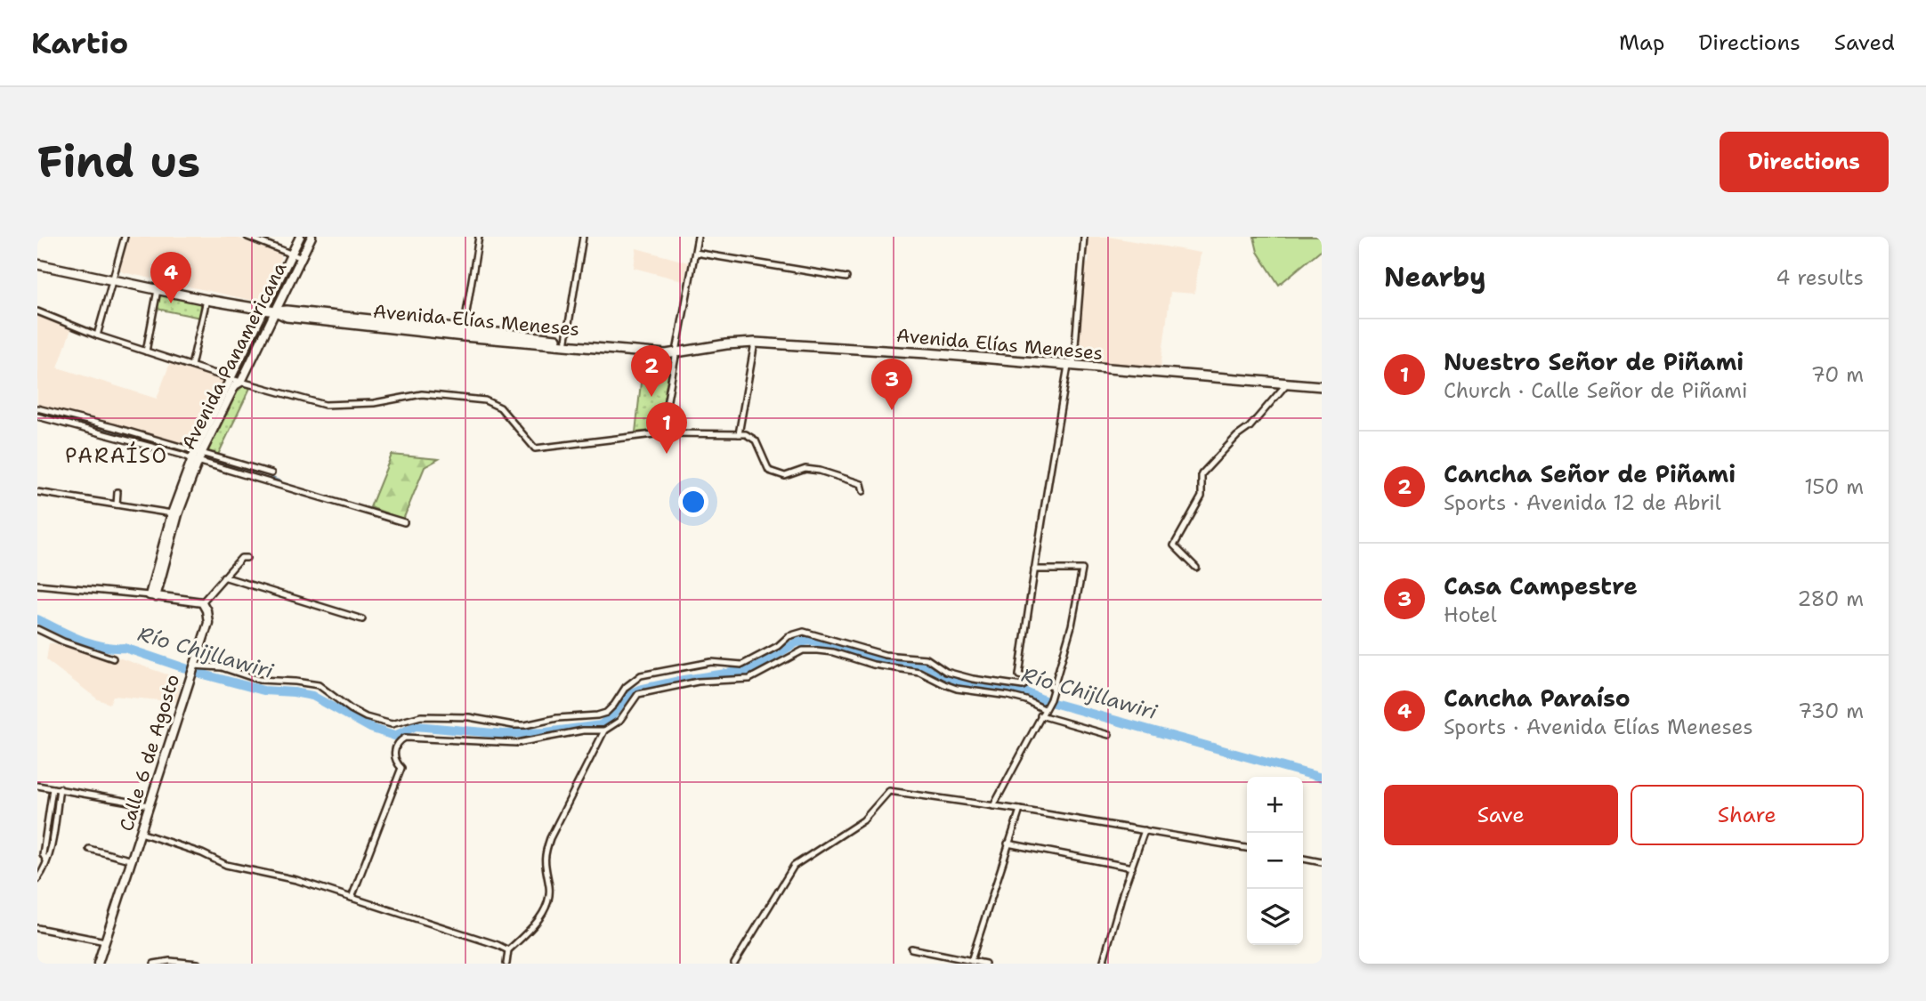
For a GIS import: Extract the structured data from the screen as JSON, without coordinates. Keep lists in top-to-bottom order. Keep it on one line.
{"streets":{"main road":["Avenida Elías Meneses","Avenida Panamericana","Calle 6 de Agosto"]},"crossings":[["Avenida Elías Meneses","Avenida Panamericana"]],"districts":["PARAÍSO"],"water":["Río Chijllawiri"],"page":{"header":"Kartio","nav":["Map","Directions","Saved"],"buttons":["Directions",["Save","Share"]],"title":"Find us","heading":["Nearby","4 results"],"pins":["4","2","3","1"],"list":[{"mark":"1","name":"Nuestro Señor de Piñami","note":"Church · Calle Señor de Piñami","value":"70 m"},{"mark":"2","name":"Cancha Señor de Piñami","note":"Sports · Avenida 12 de Abril","value":"150 m"},{"mark":"3","name":"Casa Campestre","note":"Hotel","value":"280 m"},{"mark":"4","name":"Cancha Paraíso","note":"Sports · Avenida Elías Meneses","value":"730 m"}],"map_buttons":["+","−"]}}
